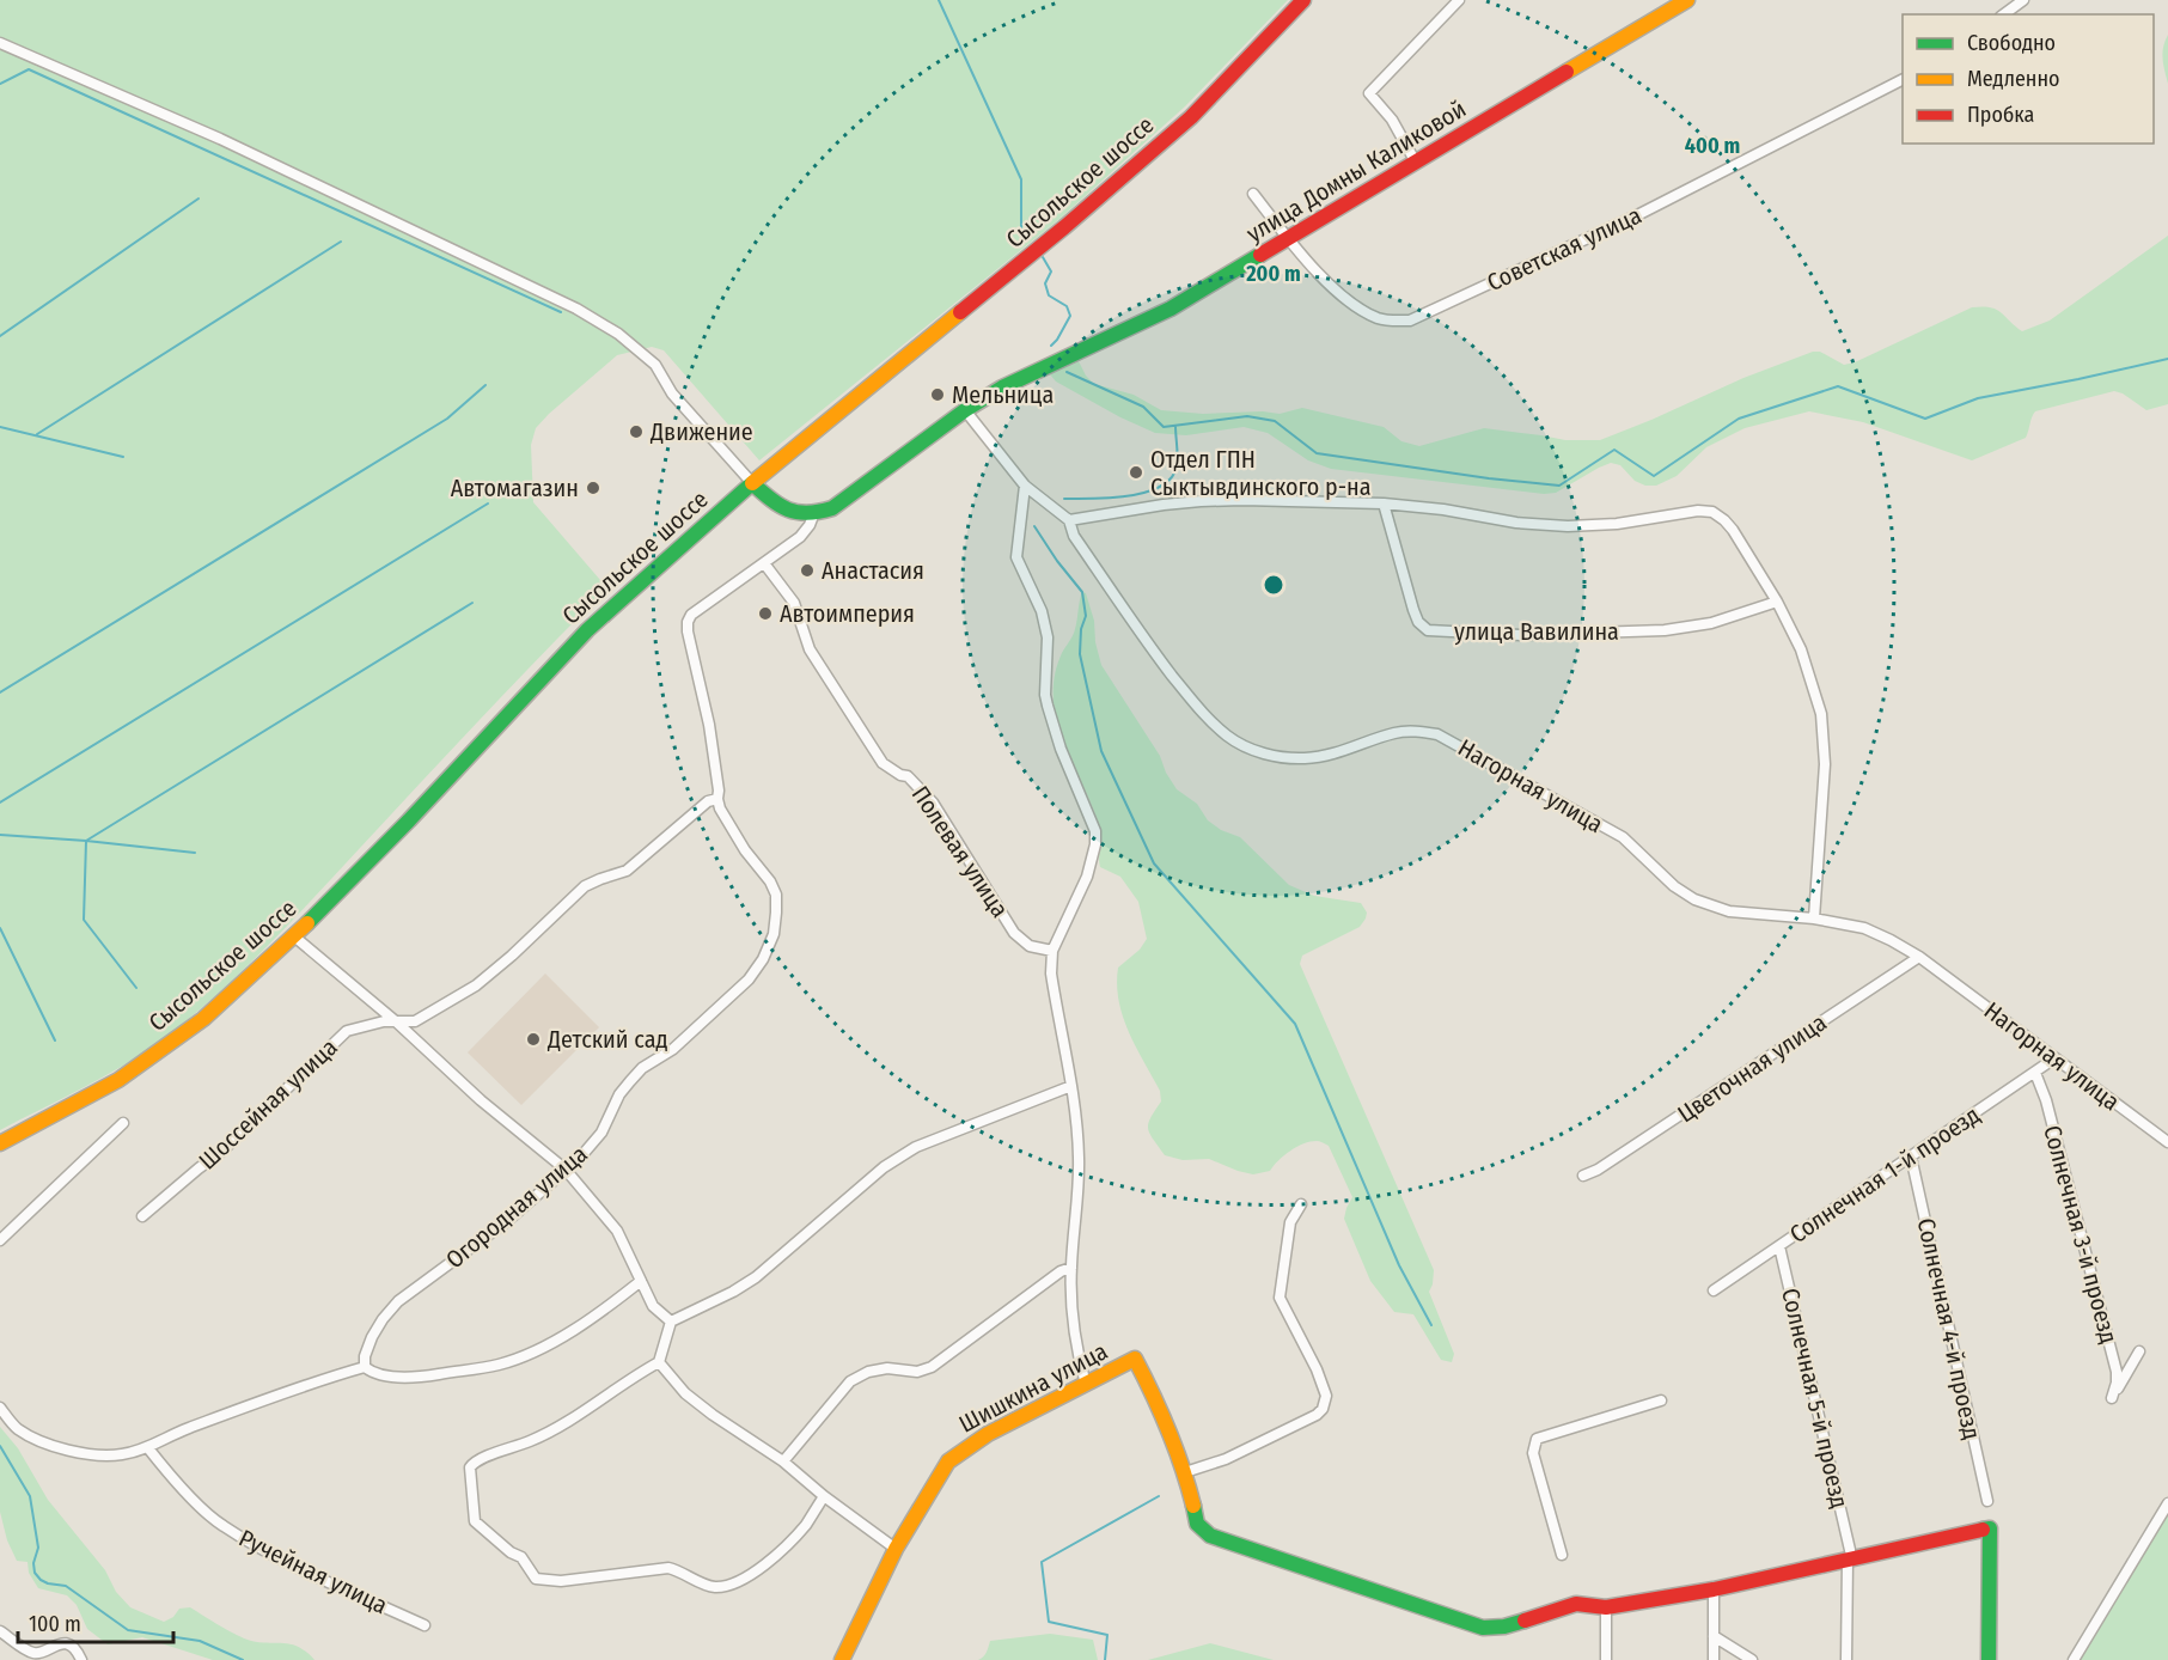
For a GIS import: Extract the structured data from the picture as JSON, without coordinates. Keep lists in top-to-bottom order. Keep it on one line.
{"streets":{"main road":["улица Домны Каликовой","Сысольское шоссе","Шишкина улица"],"street":["Советская улица","улица Вавилина","Нагорная улица","Полевая улица","Цветочная улица","Шоссейная улица","Солнечная 1-й проезд","Огородная улица","Солнечная 3-й проезд","Солнечная 4-й проезд","Солнечная 5-й проезд","Ручейная улица"]},"crossings":[["улица Домны Каликовой","Советская улица"],["улица Домны Каликовой","Нагорная улица"],["улица Домны Каликовой","Огородная улица"],["Нагорная улица","Цветочная улица"],["Нагорная улица","Солнечная 1-й проезд"],["Полевая улица","Огородная улица"],["Шоссейная улица","Огородная улица"],["Солнечная 1-й проезд","Солнечная 3-й проезд"],["Солнечная 1-й проезд","Солнечная 4-й проезд"],["Солнечная 1-й проезд","Солнечная 5-й проезд"],["Шишкина улица","Солнечная 5-й проезд"]],"places":["Мельница","Движение","Отдел ГПН Сыктывдинского р-на","Автомагазин","Анастасия","Автоимперия","Детский сад"],"legend":["Свободно","Медленно","Пробка"],"scale_bar":"100 m","rings":["400 m","200 m"]}
